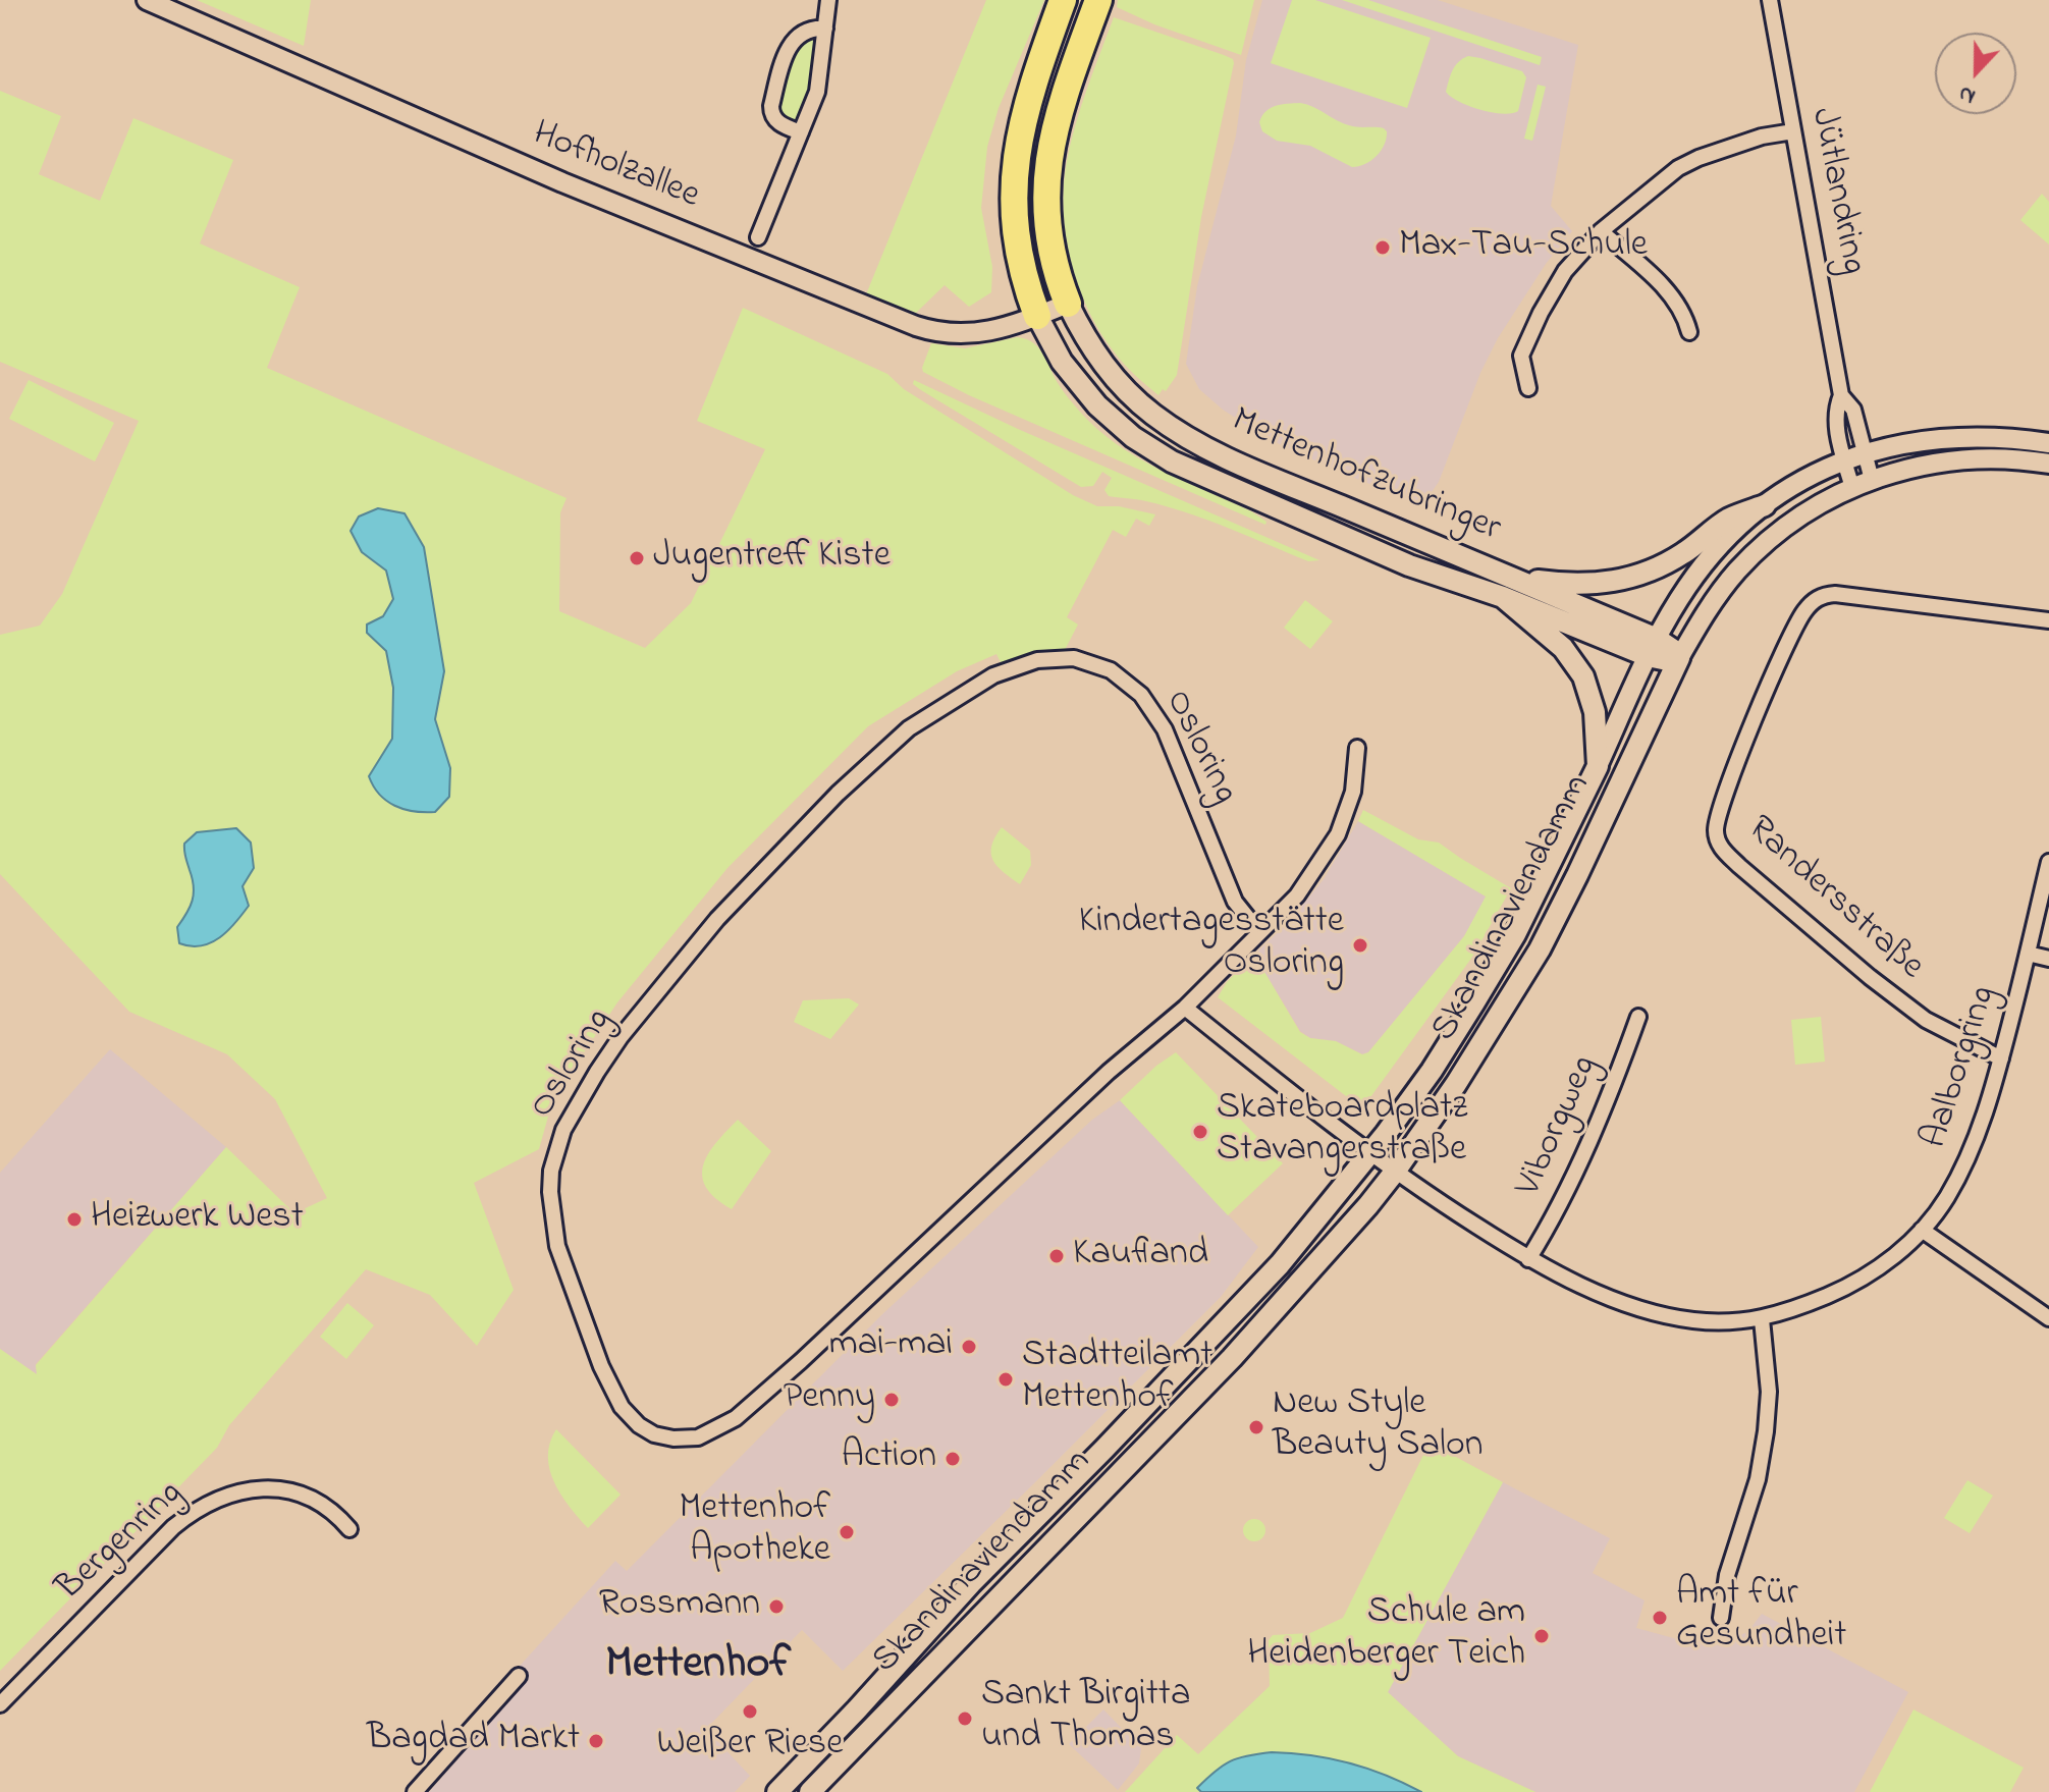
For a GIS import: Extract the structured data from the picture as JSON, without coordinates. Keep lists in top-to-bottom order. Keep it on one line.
{"streets":{"main road":["Mettenhofzubringer","Skandinaviendamm"],"street":["Hofholzallee","Jütlandring","Osloring","Randersstraße","Aalborgring","Viborgweg","Bergenring"]},"crossings":[["Hofholzallee","Mettenhofzubringer"],["Jütlandring","Skandinaviendamm"],["Mettenhofzubringer","Skandinaviendamm"],["Osloring","Aalborgring"],["Randersstraße","Aalborgring"],["Skandinaviendamm","Aalborgring"],["Aalborgring","Viborgweg"]],"districts":["Mettenhof"],"places":["Max-Tau-Schule","Jugentreff Kiste","Kindertagesstätte Osloring","Skateboardplatz Stavangerstraße","Heizwerk West","Kaufland","mai-mai","Stadtteilamt Mettenhof","Penny","New Style Beauty Salon","Action","Mettenhof Apotheke","Rossmann","Amt für Gesundheit","Schule am Heidenberger Teich","Weißer Riese","Sankt Birgitta und Thomas","Bagdad Markt"],"north":"bottom"}
